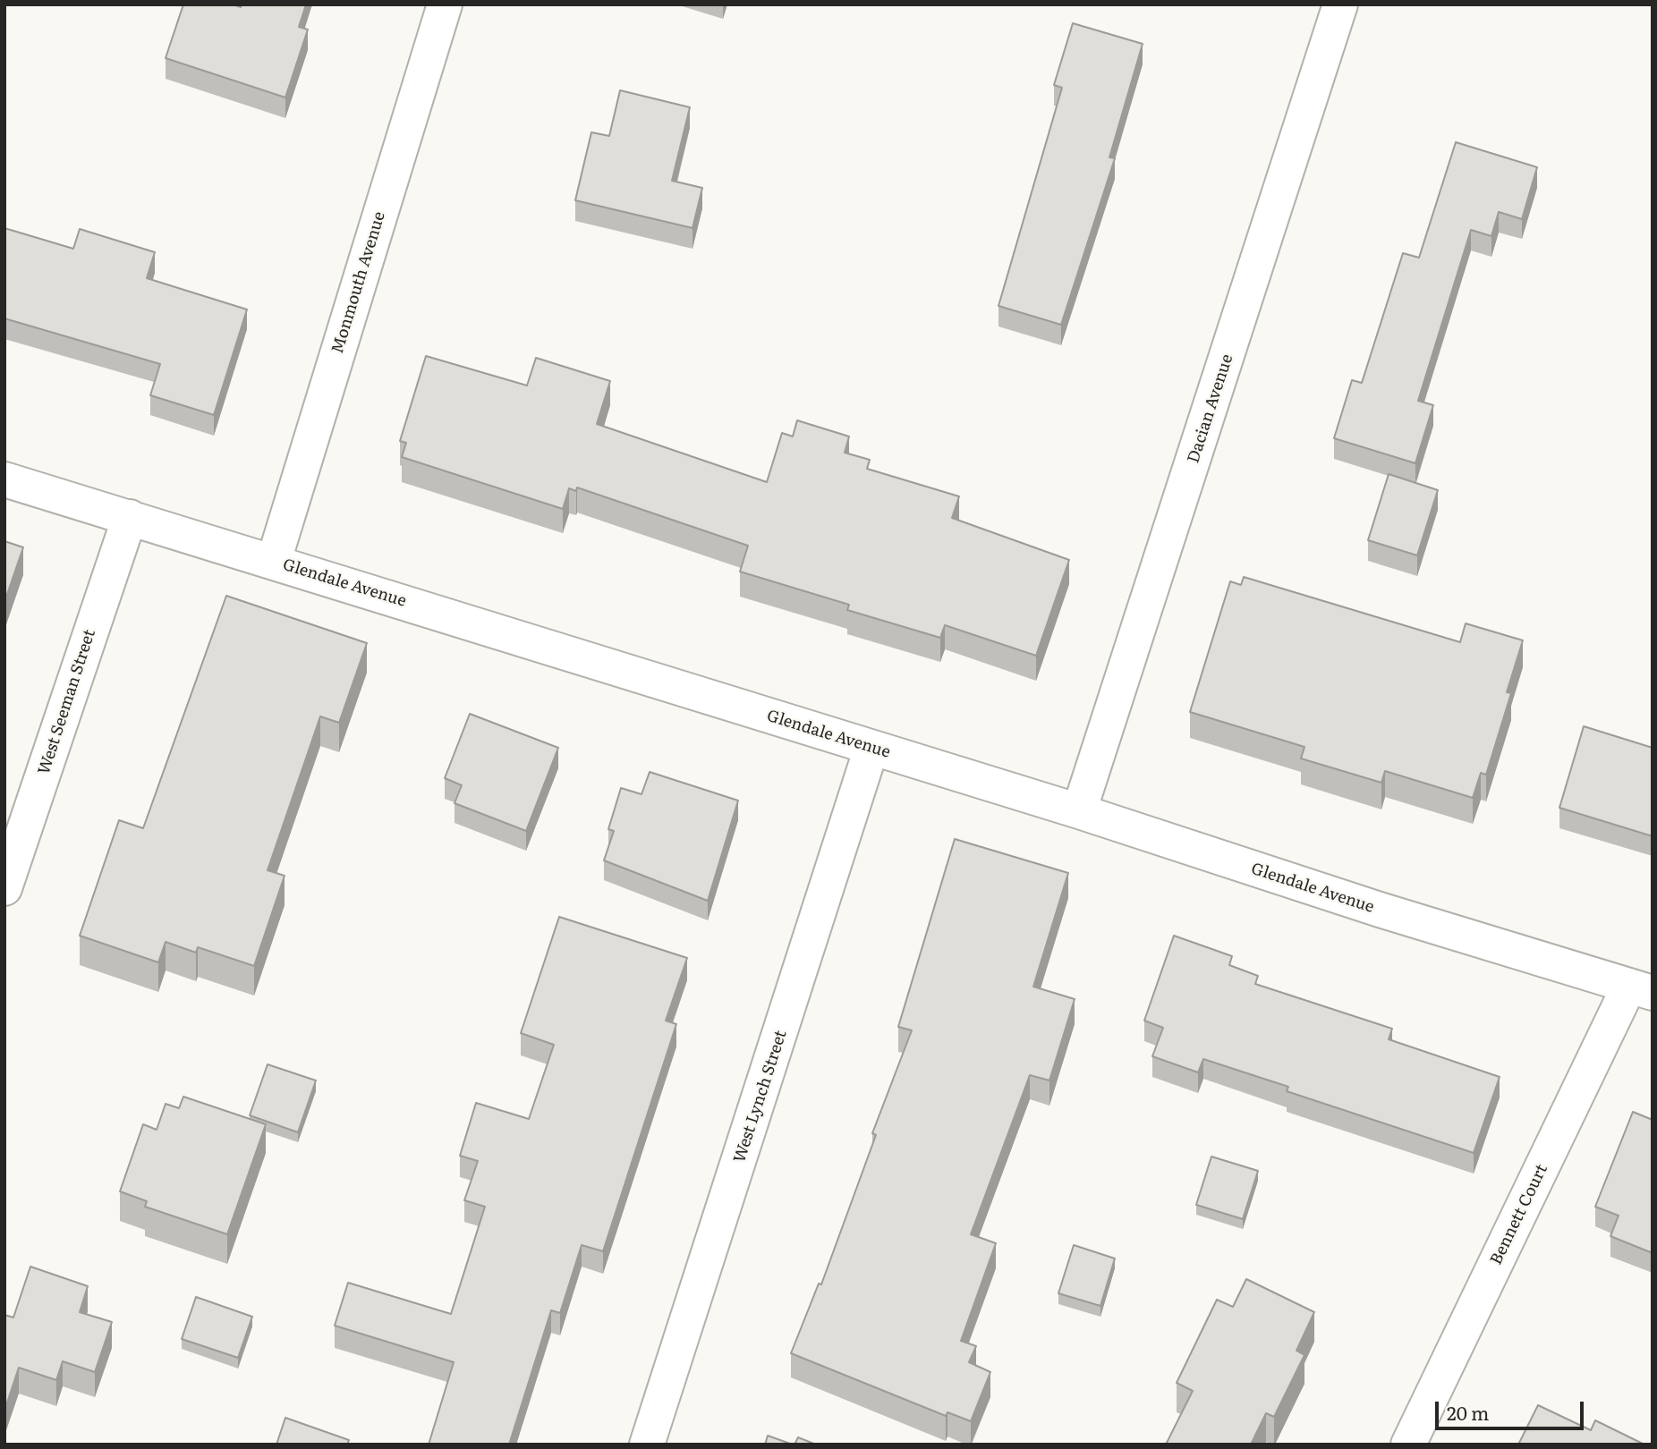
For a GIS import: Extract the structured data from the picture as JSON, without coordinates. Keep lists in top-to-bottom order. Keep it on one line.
{"streets":{"street":["Monmouth Avenue","Dacian Avenue","Glendale Avenue","West Seeman Street","West Lynch Street","Bennett Court"]},"crossings":[["Monmouth Avenue","Glendale Avenue"],["Dacian Avenue","Glendale Avenue"],["Glendale Avenue","West Seeman Street"],["Glendale Avenue","West Lynch Street"],["Glendale Avenue","Bennett Court"]],"scale_bar":"20 m"}
